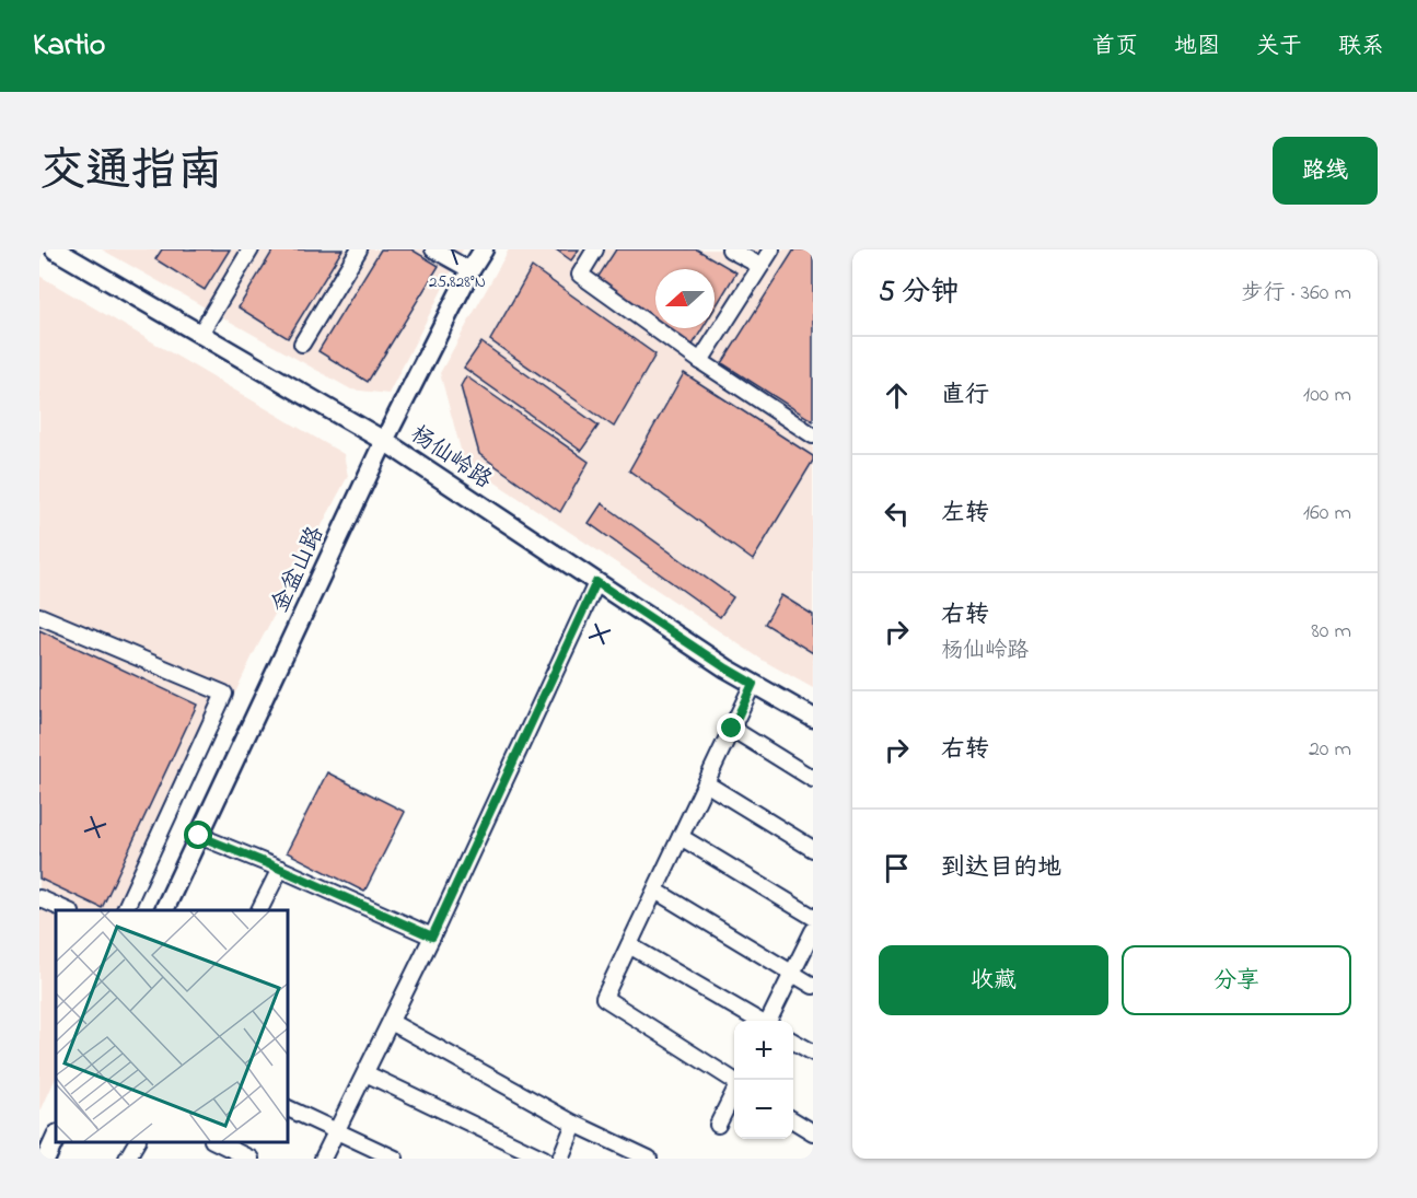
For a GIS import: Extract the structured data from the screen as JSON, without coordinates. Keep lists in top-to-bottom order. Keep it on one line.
{"streets":{"street":["杨仙岭路","金盆山路"]},"crossings":[["杨仙岭路","金盆山路"]],"north":"left","page":{"header":"Kartio","nav":["首页","地图","关于","联系"],"title":"交通指南","buttons":["路线",["收藏","分享"]],"heading":["5 分钟","步行 · 360 m"],"list":[["直行","100 m"],["左转","160 m"],["右转","杨仙岭路","80 m"],["右转","20 m"],"到达目的地"],"map_buttons":["+","−"]},"coordinates":["25.828°N"]}
